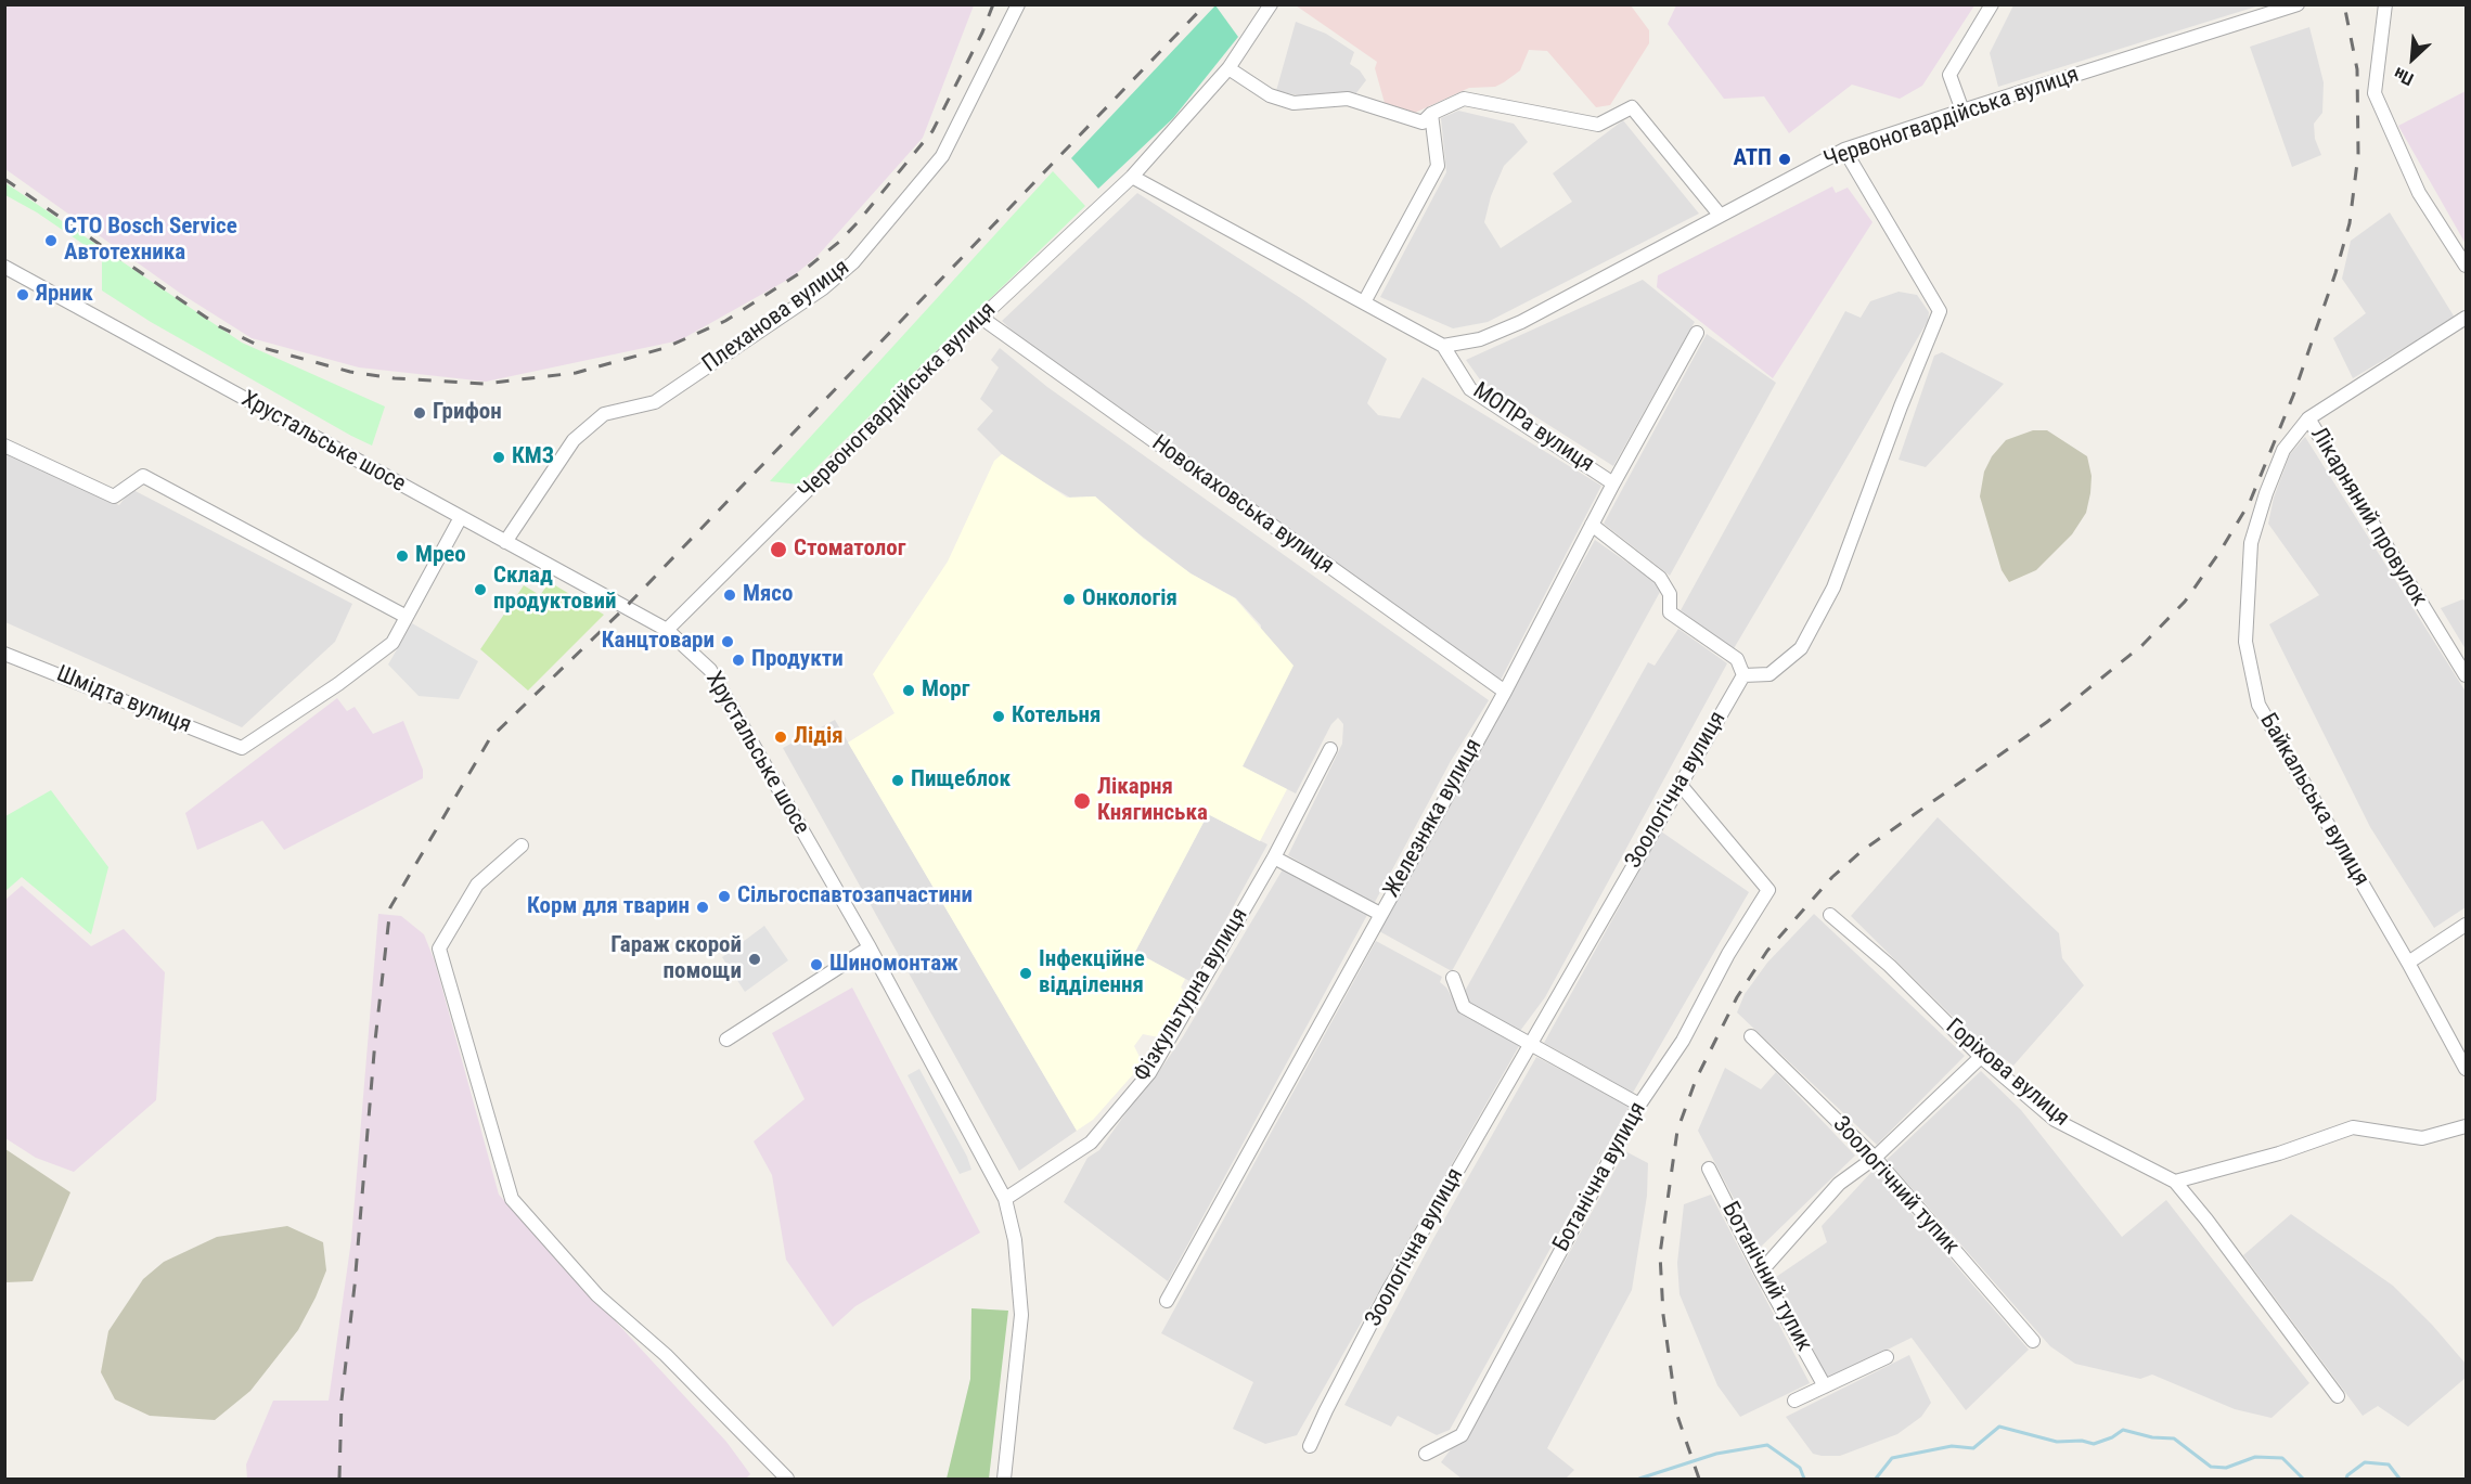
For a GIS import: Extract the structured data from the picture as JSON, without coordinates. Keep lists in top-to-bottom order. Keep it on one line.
{"streets":{"street":["Червоногвардійська вулиця","Плеханова вулиця","МОПРа вулиця","Хрустальське шосе","Новокаховська вулиця","Лікарняний провулок","Шмідта вулиця","Зоологічна вулиця","Байкальська вулиця","Железняка вулиця","Фізкультурна вулиця","Горіхова вулиця","Ботанічна вулиця","Зоологічний тупик","Ботанічний тупик"]},"crossings":[["Червоногвардійська вулиця","МОПРа вулиця"],["Червоногвардійська вулиця","Хрустальське шосе"],["Червоногвардійська вулиця","Новокаховська вулиця"],["Плеханова вулиця","Хрустальське шосе"],["МОПРа вулиця","Железняка вулиця"],["Хрустальське шосе","Фізкультурна вулиця"],["Новокаховська вулиця","Железняка вулиця"],["Лікарняний провулок","Байкальська вулиця"],["Зоологічна вулиця","Ботанічна вулиця"]],"places":["АТП","СТО Bosch Service Автотехника","Ярник","Грифон","КМЗ","Стоматолог","Мрео","Склад продуктовий","Мясо","Онкологія","Канцтовари","Продукти","Морг","Котельня","Лідія","Пищеблок","Лікарня Княгинська","Сільгоспавтозапчастини","Корм для тварин","Гараж скорой помощи","Шиномонтаж","Інфекційне відділення"],"north":"bottom left"}
